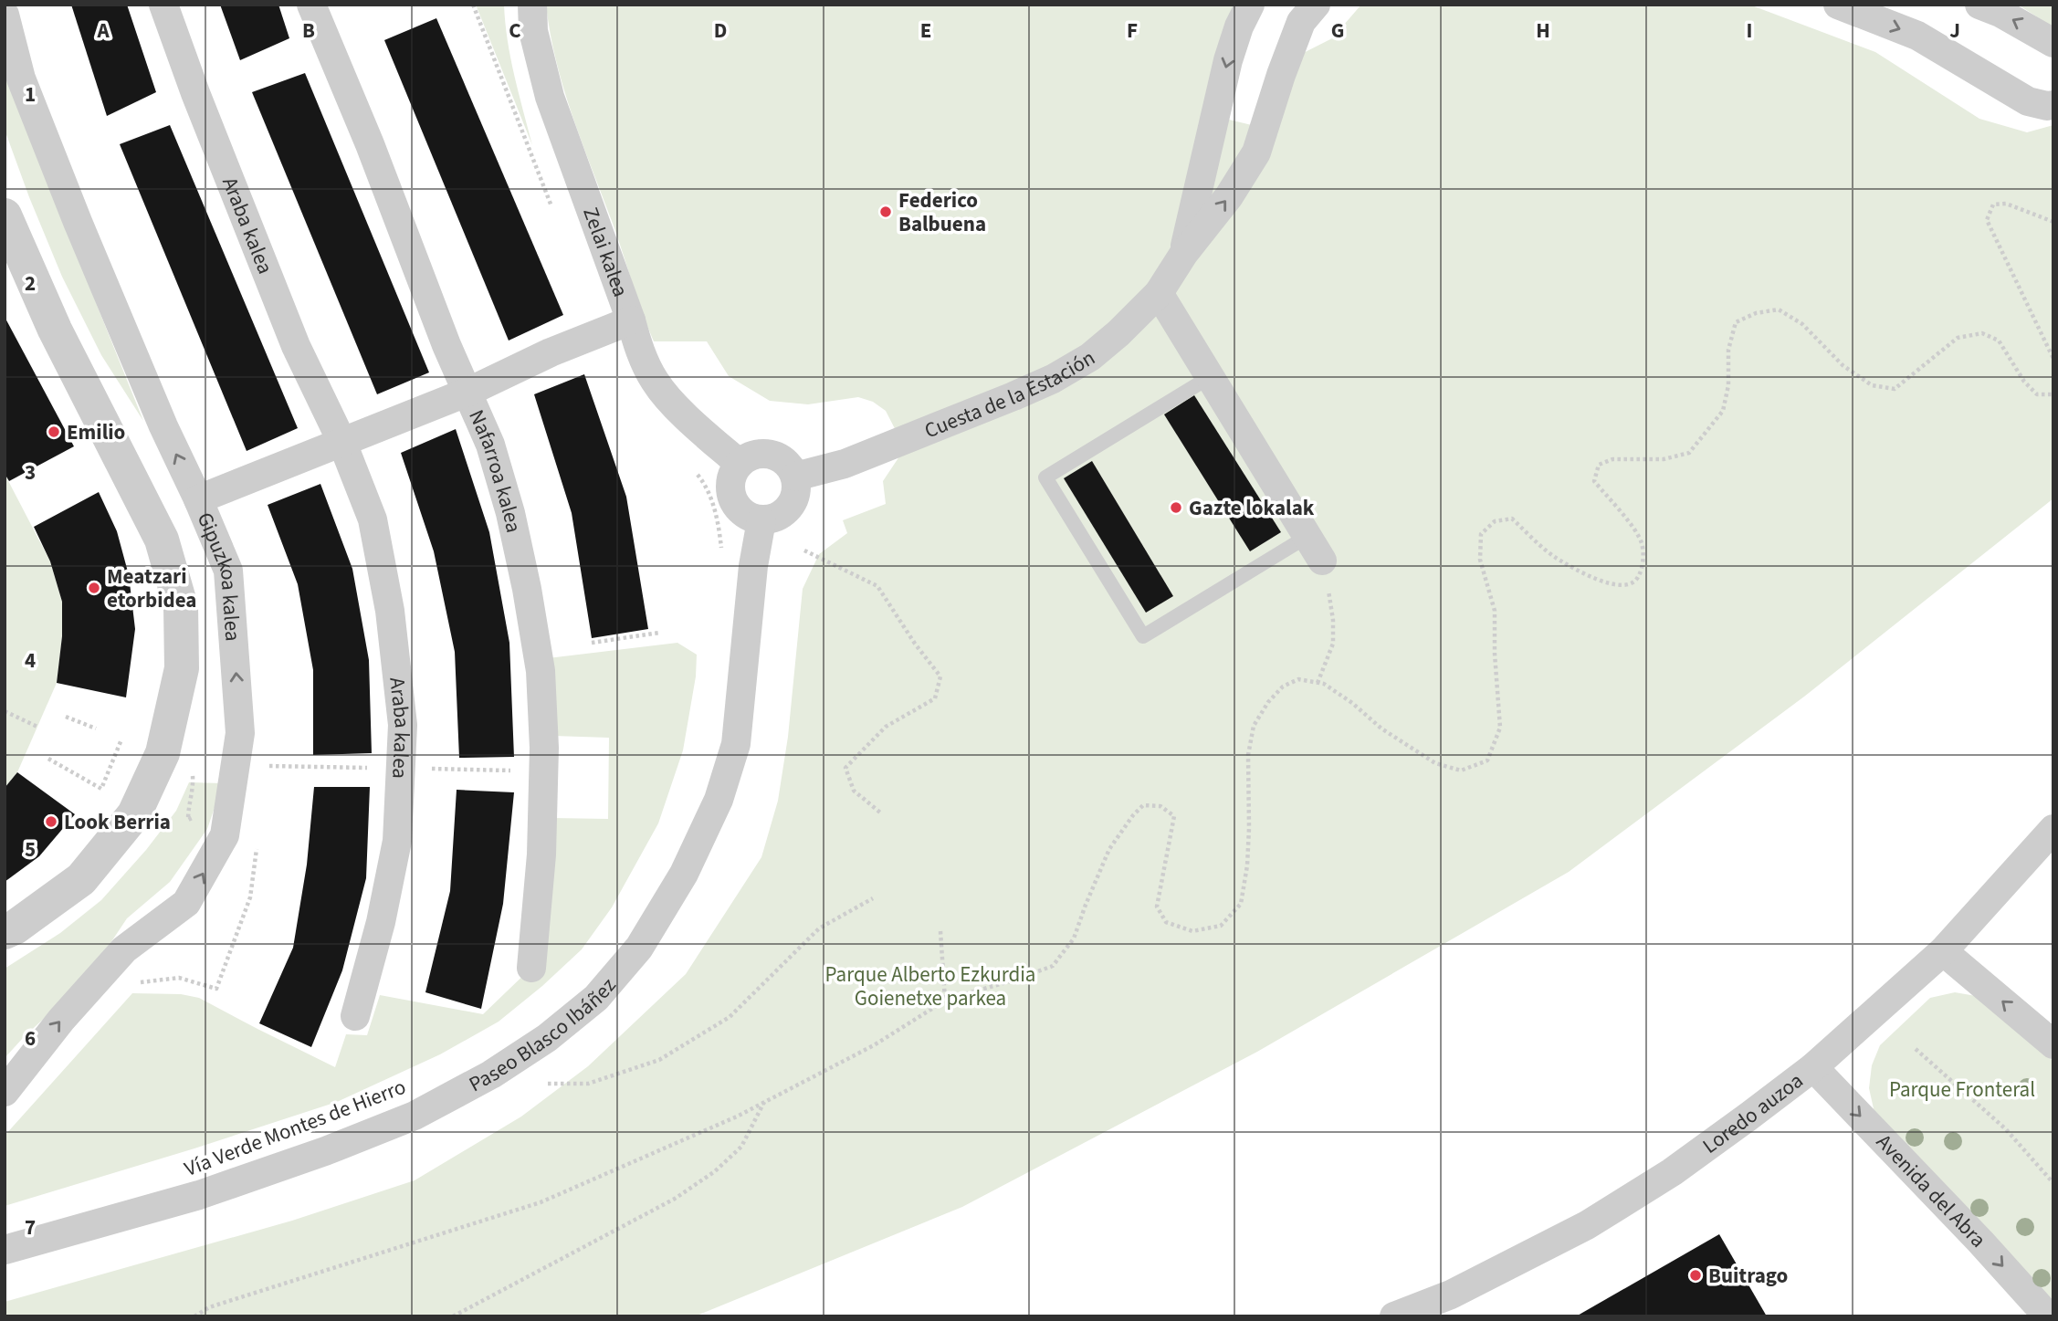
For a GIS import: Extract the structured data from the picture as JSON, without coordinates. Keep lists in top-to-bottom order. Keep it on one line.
{"streets":{"street":["Araba kalea","Zelai kalea","Cuesta de la Estación","Nafarroa kalea","Gipuzkoa kalea","Paseo Blasco Ibáñez","Loredo auzoa","Avenida del Abra"]},"crossings":[["Zelai kalea","Cuesta de la Estación"],["Zelai kalea","Paseo Blasco Ibáñez"],["Cuesta de la Estación","Paseo Blasco Ibáñez"],["Loredo auzoa","Avenida del Abra"]],"one_way":["Gipuzkoa kalea"],"parks":["Parque Alberto Ezkurdia Goienetxe parkea","Parque Fronteral"],"places":["Federico Balbuena","Emilio","Gazte lokalak","Meatzari etorbidea","Look Berria","Buitrago"],"grid":{"columns":["A","B","C","D","E","F","G","H","I","J"],"rows":["1","2","3","4","5","6","7"]}}
